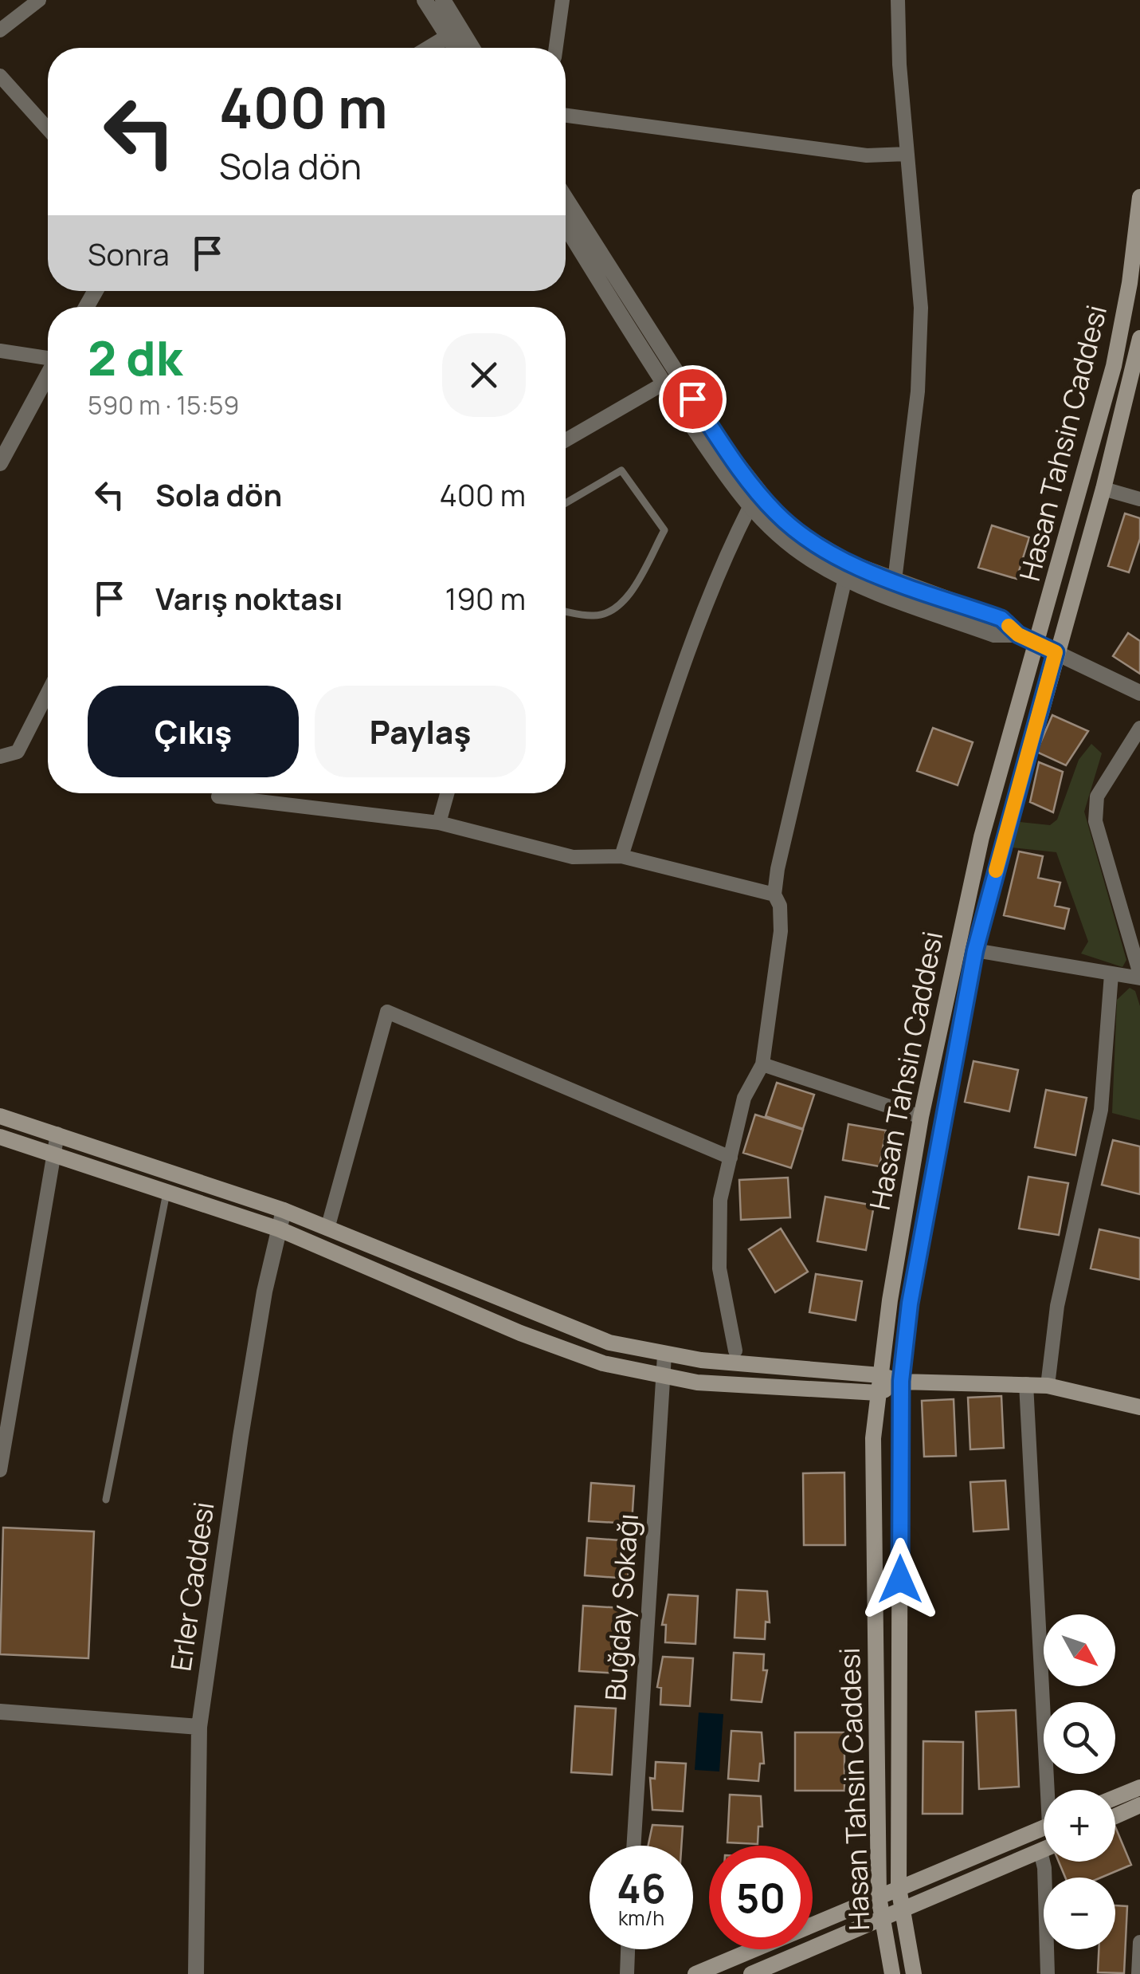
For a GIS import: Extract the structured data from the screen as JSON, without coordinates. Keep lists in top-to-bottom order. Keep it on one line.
{"streets":{"main road":["Hasan Tahsin Caddesi"],"street":["Erler Caddesi","Buğday Sokağı"]},"north":"bottom right","page":{"turn":["400 m","Sola dön"],"then":"Sonra","heading":["2 dk","590 m · 15:59"],"list":[{"name":"Sola dön","value":"400 m"},{"name":"Varış noktası","value":"190 m"}],"buttons":["Çıkış","Paylaş"],"map_buttons":["+","−"],"speed":"46 km/h","limit":"50"}}
